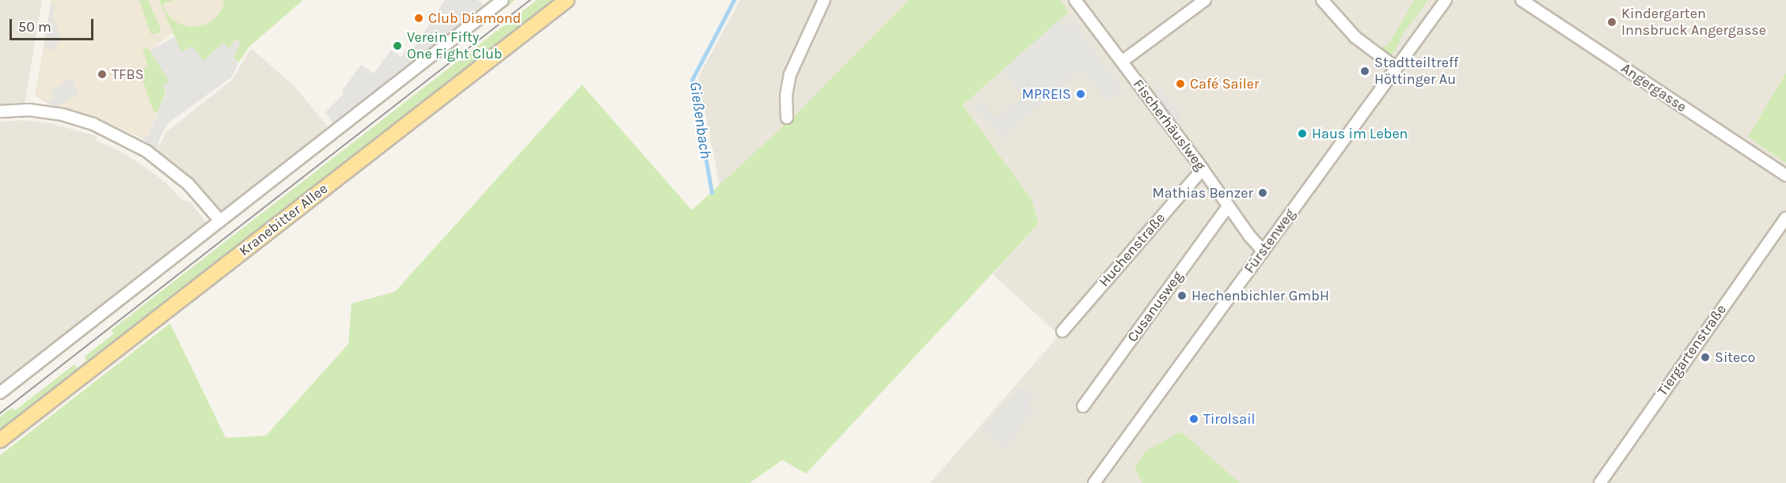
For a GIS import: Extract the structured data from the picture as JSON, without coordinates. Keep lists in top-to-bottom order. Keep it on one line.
{"streets":{"main road":["Kranebitter Allee"],"street":["Angergasse","Fischerhäuslweg","Fürstenweg","Huchenstraße","Cusanusweg","Tiergartenstraße"]},"crossings":[["Fischerhäuslweg","Fürstenweg"],["Fischerhäuslweg","Huchenstraße"],["Fischerhäuslweg","Cusanusweg"]],"water":["Gießenbach"],"places":["Club Diamond","Kindergarten Innsbruck Angergasse","Verein Fifty One Fight Club","Stadtteiltreff Höttinger Au","TFBS","Café Sailer","MPREIS","Haus im Leben","Mathias Benzer","Hechenbichler GmbH","Siteco","Tirolsail"],"scale_bar":"50 m"}
